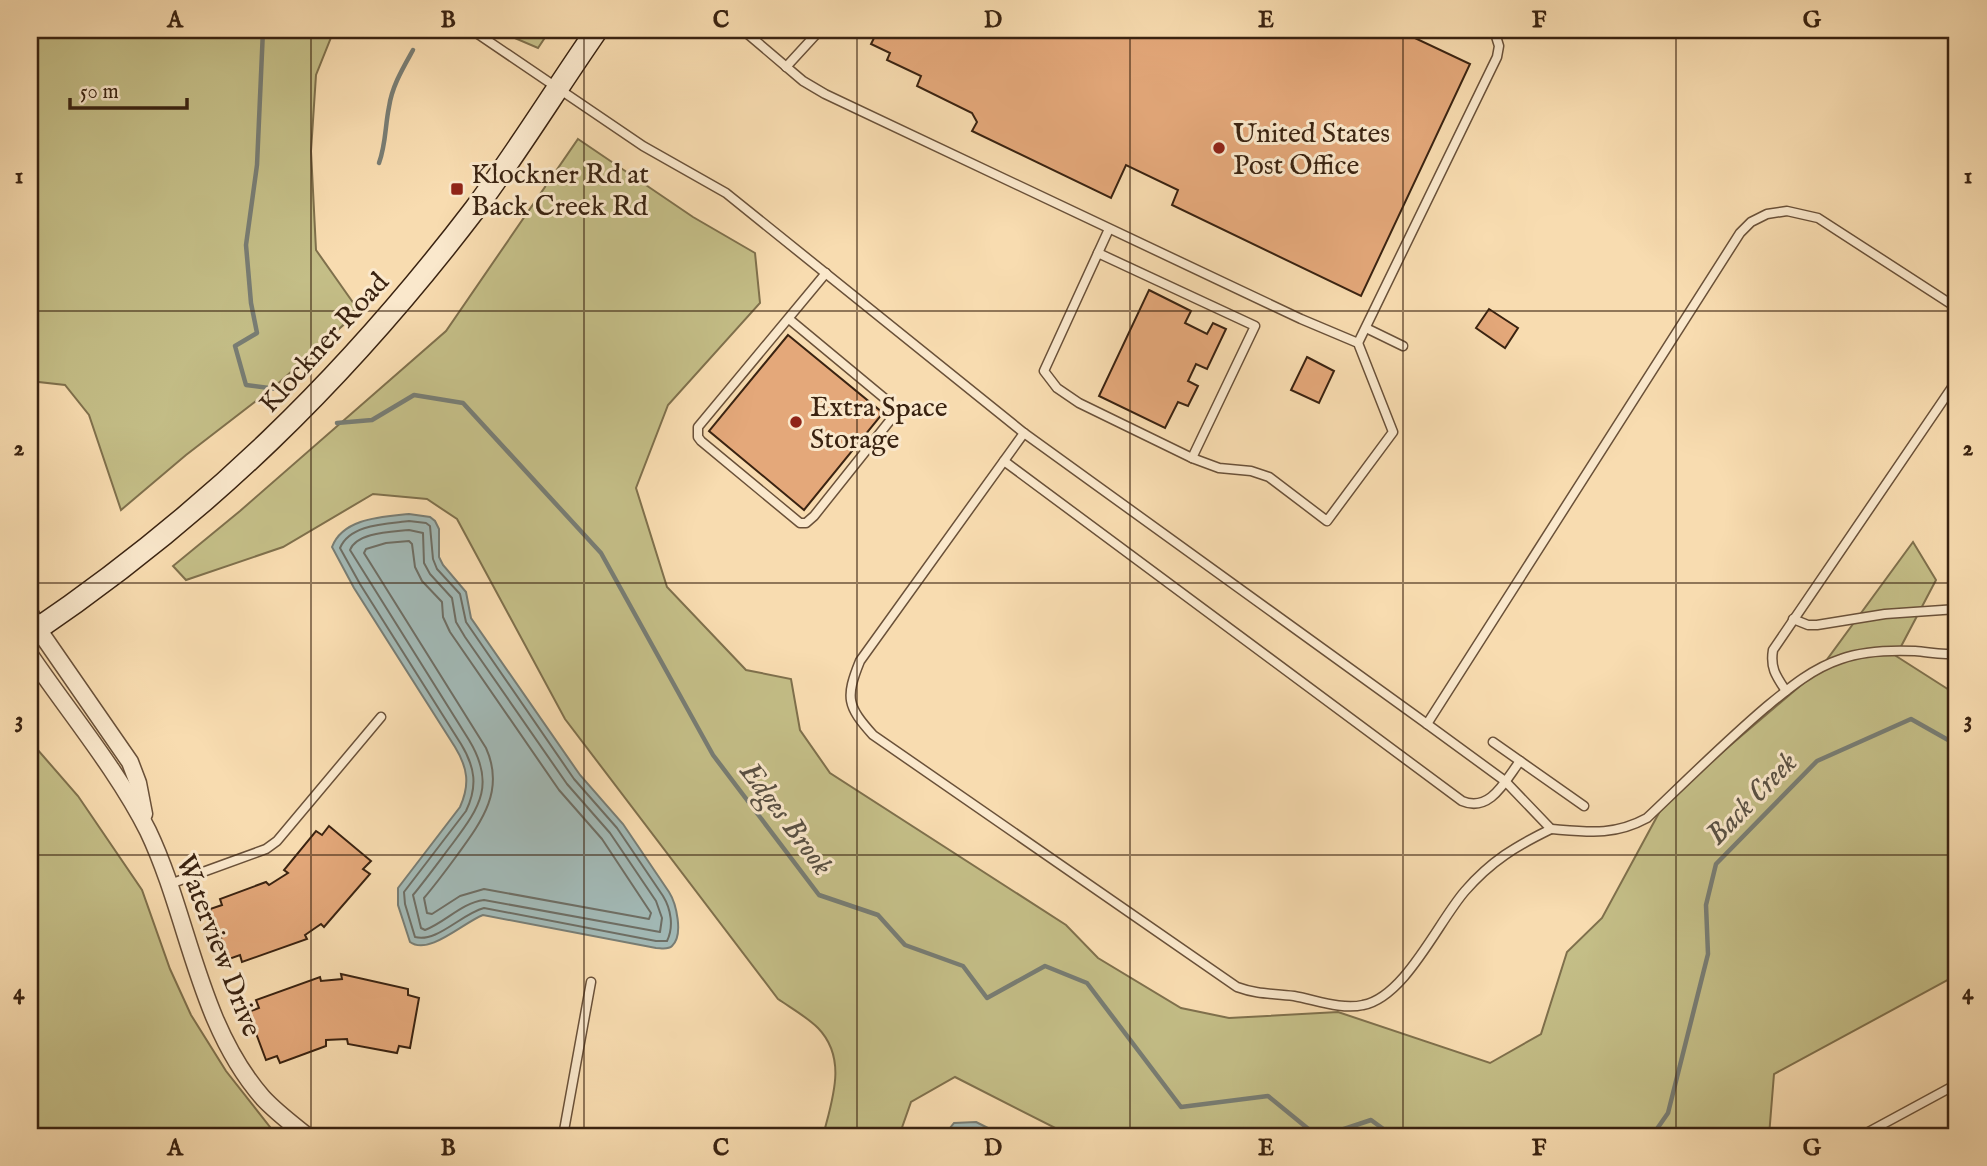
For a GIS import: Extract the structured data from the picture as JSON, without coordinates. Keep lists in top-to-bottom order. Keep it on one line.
{"streets":{"main road":["Klockner Road"],"street":["Waterview Drive"]},"crossings":[["Klockner Road","Waterview Drive"]],"water":["Back Creek","Edges Brook"],"places":{"other":["United States Post Office","Extra Space Storage"],"transit":["Klockner Rd at Back Creek Rd"]},"scale_bar":"50 m","grid":{"columns":["A","B","C","D","E","F","G"],"rows":["1","2","3","4"]}}
